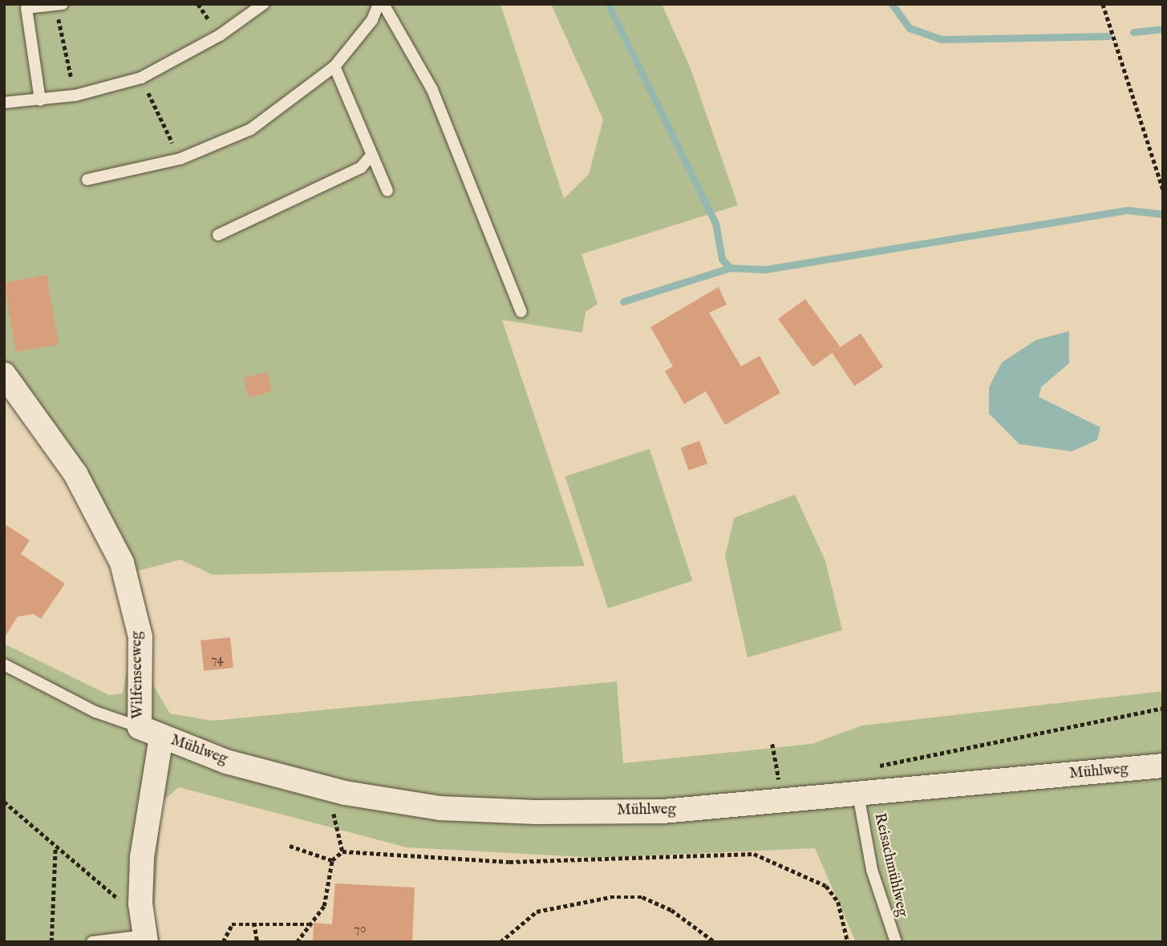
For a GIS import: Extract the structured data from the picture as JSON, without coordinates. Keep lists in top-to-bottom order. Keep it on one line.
{"streets":{"street":["Wilfenseeweg","Mühlweg"],"lane":["Reisachmühlweg"]},"crossings":[["Wilfenseeweg","Mühlweg"],["Mühlweg","Reisachmühlweg"]],"house_numbers":["74","70"]}
